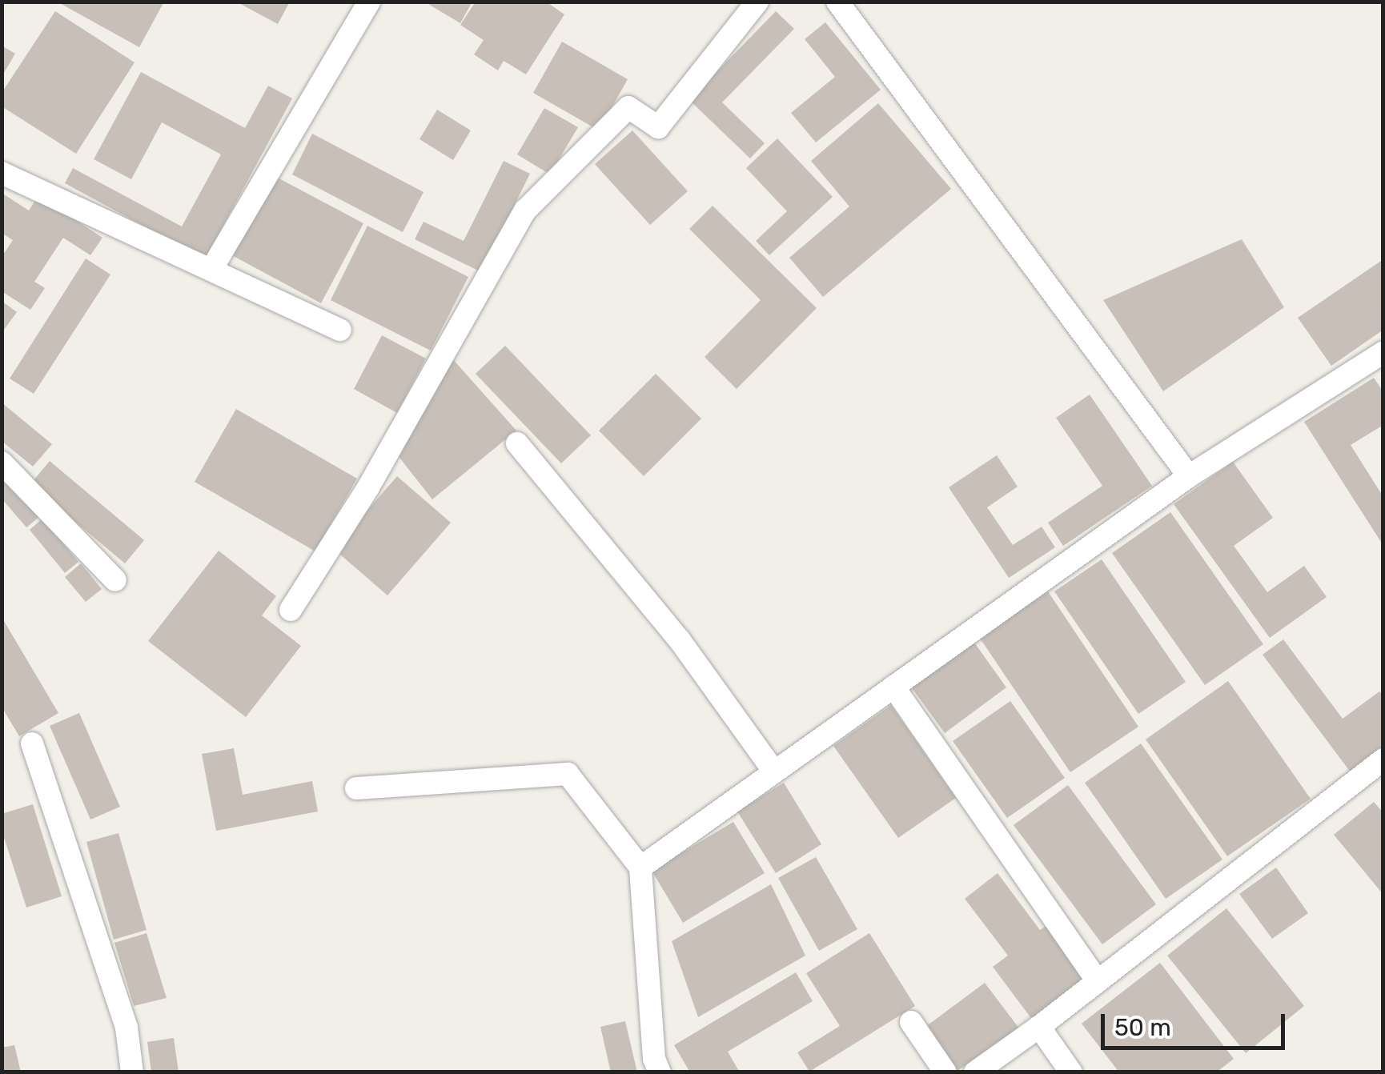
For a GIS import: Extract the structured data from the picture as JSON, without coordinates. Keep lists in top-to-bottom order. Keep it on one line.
{"scale_bar":"50 m"}
